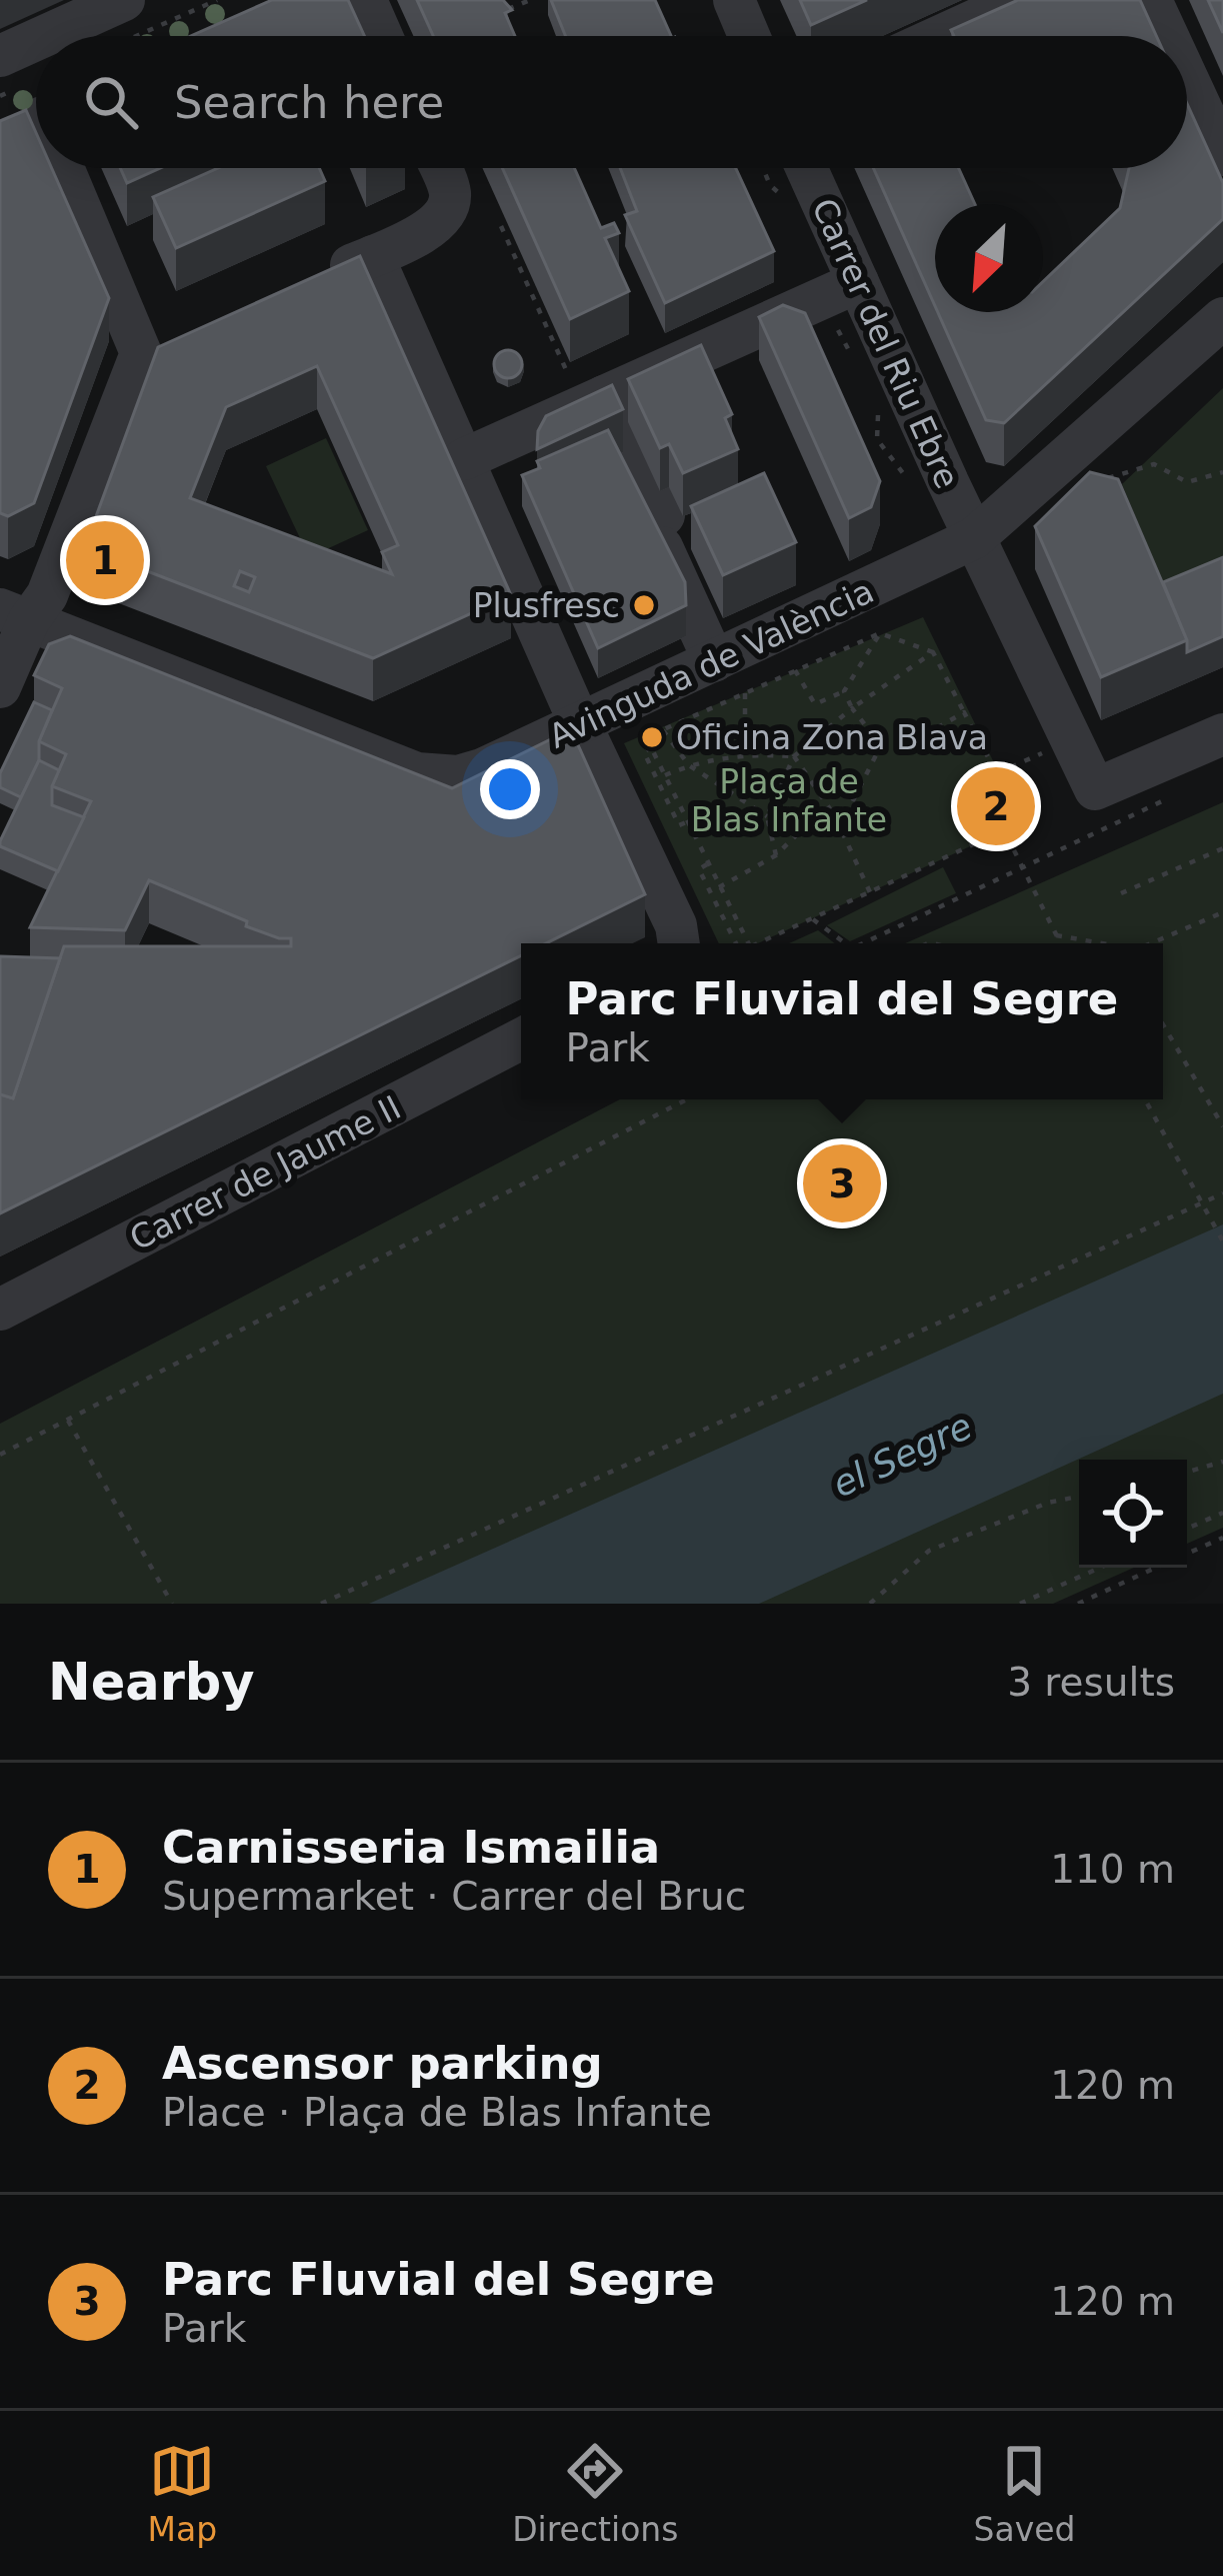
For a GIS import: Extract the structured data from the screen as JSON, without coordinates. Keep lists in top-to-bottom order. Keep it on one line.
{"streets":{"street":["Carrer del Riu Ebre","Avinguda de València","Carrer de Jaume II"]},"crossings":[["Carrer del Riu Ebre","Avinguda de València"]],"water":["el Segre"],"parks":["Plaça de Blas Infante"],"places":["Plusfresc","Oficina Zona Blava"],"north":"bottom left","page":{"search":"Search here","pins":["1","2","3"],"popup":["Parc Fluvial del Segre","Park"],"heading":["Nearby","3 results"],"list":[{"mark":"1","name":"Carnisseria Ismailia","note":"Supermarket · Carrer del Bruc","value":"110 m"},{"mark":"2","name":"Ascensor parking","note":"Place · Plaça de Blas Infante","value":"120 m"},{"mark":"3","name":"Parc Fluvial del Segre","note":"Park","value":"120 m"}],"nav":["Map","Directions","Saved"]}}
